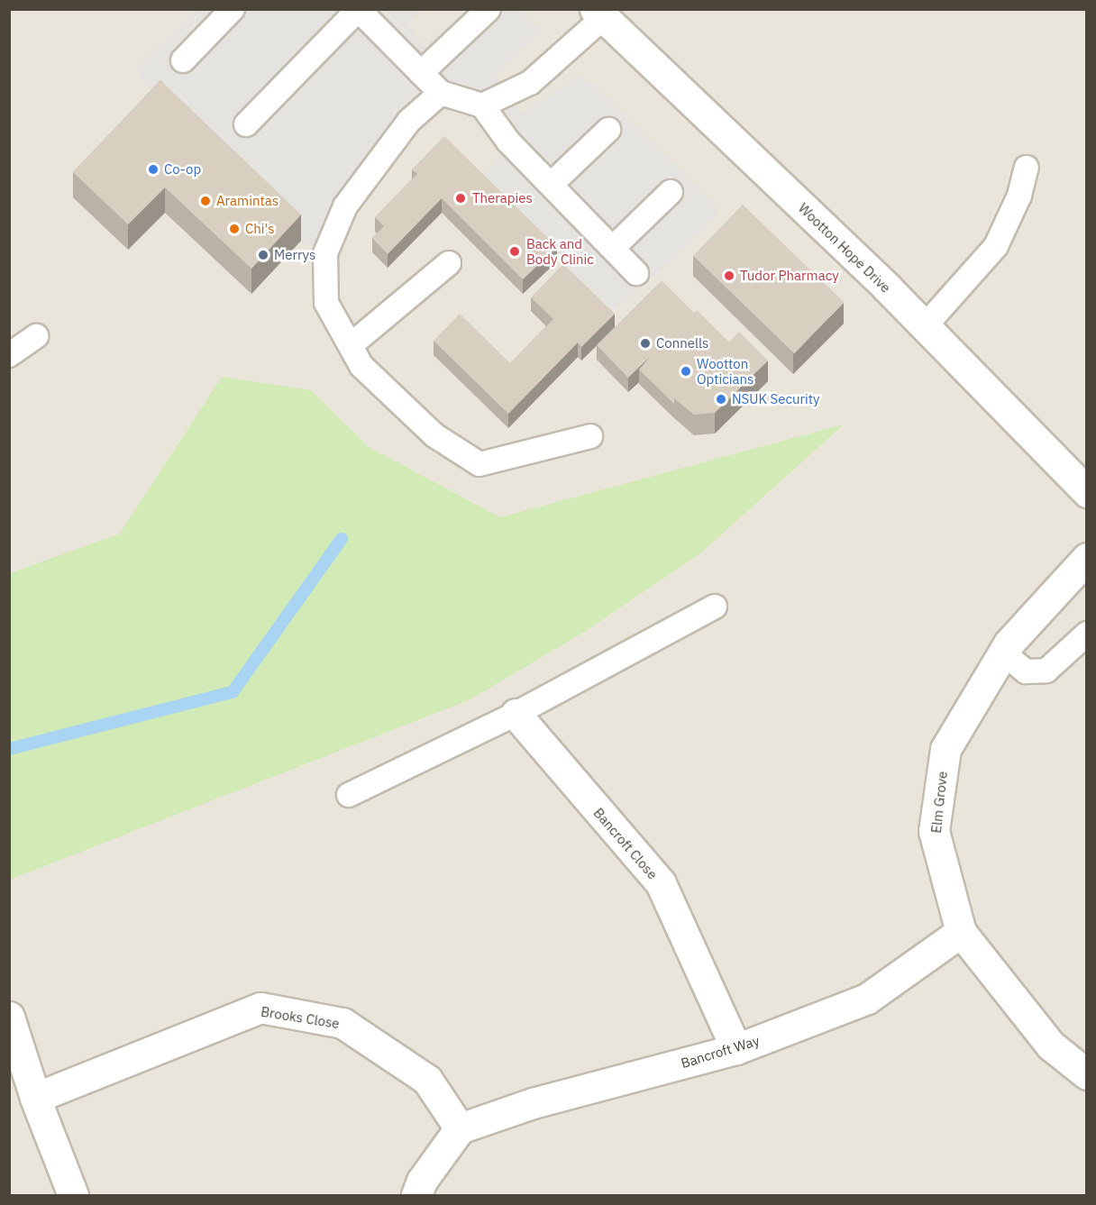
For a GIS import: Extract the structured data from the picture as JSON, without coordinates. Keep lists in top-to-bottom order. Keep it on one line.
{"streets":{"street":["Wootton Hope Drive","Elm Grove","Bancroft Close","Brooks Close","Bancroft Way"]},"crossings":[["Elm Grove","Bancroft Way"],["Bancroft Close","Bancroft Way"],["Brooks Close","Bancroft Way"]],"places":["Co-op","Therapies","Aramintas","Chi's","Back and Body Clinic","Merrys","Tudor Pharmacy","Connells","Wootton Opticians","NSUK Security"]}
